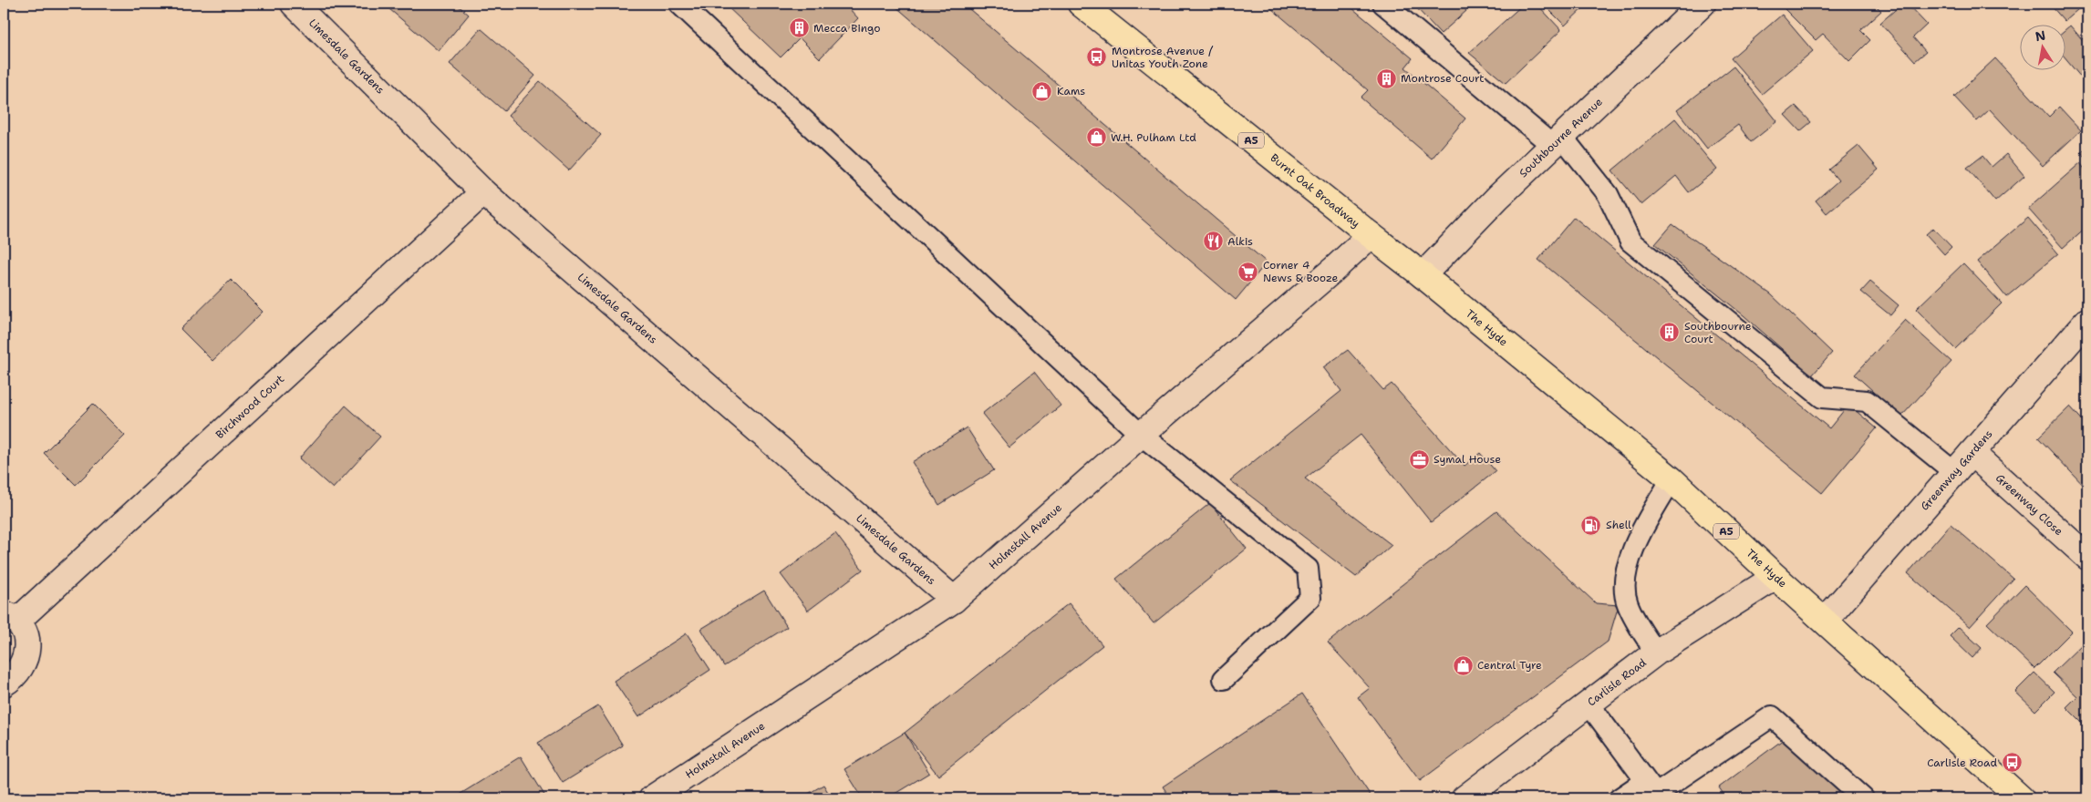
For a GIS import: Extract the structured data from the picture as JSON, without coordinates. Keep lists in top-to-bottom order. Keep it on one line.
{"streets":{"main road":["A5","Burnt Oak Broadway","The Hyde"],"street":["Limesdale Gardens","Southbourne Avenue","Birchwood Court","Greenway Gardens","Greenway Close","Holmstall Avenue","Carlisle Road"]},"crossings":[["Limesdale Gardens","Birchwood Court"],["Limesdale Gardens","Holmstall Avenue"],["Southbourne Avenue","Burnt Oak Broadway"],["Southbourne Avenue","The Hyde"],["Burnt Oak Broadway","The Hyde"],["Burnt Oak Broadway","Holmstall Avenue"],["The Hyde","Greenway Gardens"],["The Hyde","Carlisle Road"],["Greenway Gardens","Greenway Close"]],"places":{"building":["Mecca Bingo","Montrose Court","Southbourne Court"],"bus stop":["Montrose Avenue / Unitas Youth Zone","Carlisle Road"],"shop":["Kams","W.H. Pulham Ltd","Central Tyre"],"restaurant":["Alkis"],"supermarket":["Corner 4 News & Booze"],"office":["Symal House"],"fuel station":["Shell"]},"north":"top"}
